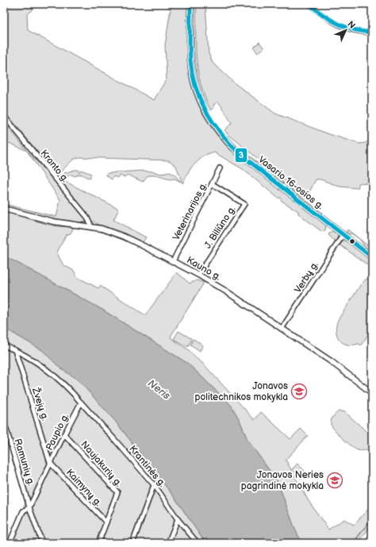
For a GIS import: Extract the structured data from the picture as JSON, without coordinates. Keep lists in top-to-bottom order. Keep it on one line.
{"streets":{"main road":["Vasario 16-osios g.","Kauno g."],"street":["Kranto g.","Veterinarijos g.","J. Biliūno g.","Verbų g.","Žvejų g.","Paupio g.","Ramunių g.","Naujakurių g.","Krantinės g.","Kaimynų g."]},"crossings":[["Kranto g.","Kauno g."],["Vasario 16-osios g.","Verbų g."],["Veterinarijos g.","J. Biliūno g."],["Veterinarijos g.","Kauno g."],["J. Biliūno g.","Kauno g."],["Kauno g.","Verbų g."],["Žvejų g.","Paupio g."],["Žvejų g.","Kaimynų g."],["Paupio g.","Ramunių g."],["Paupio g.","Naujakurių g."],["Paupio g.","Krantinės g."],["Paupio g.","Kaimynų g."],["Naujakurių g.","Kaimynų g."]],"water":["Neris"],"places":{"school or university":["Jonavos politechnikos mokykla","Jonavos Neries pagrindinė mokykla"]},"lines":["transit line 3"],"north":"top right"}
